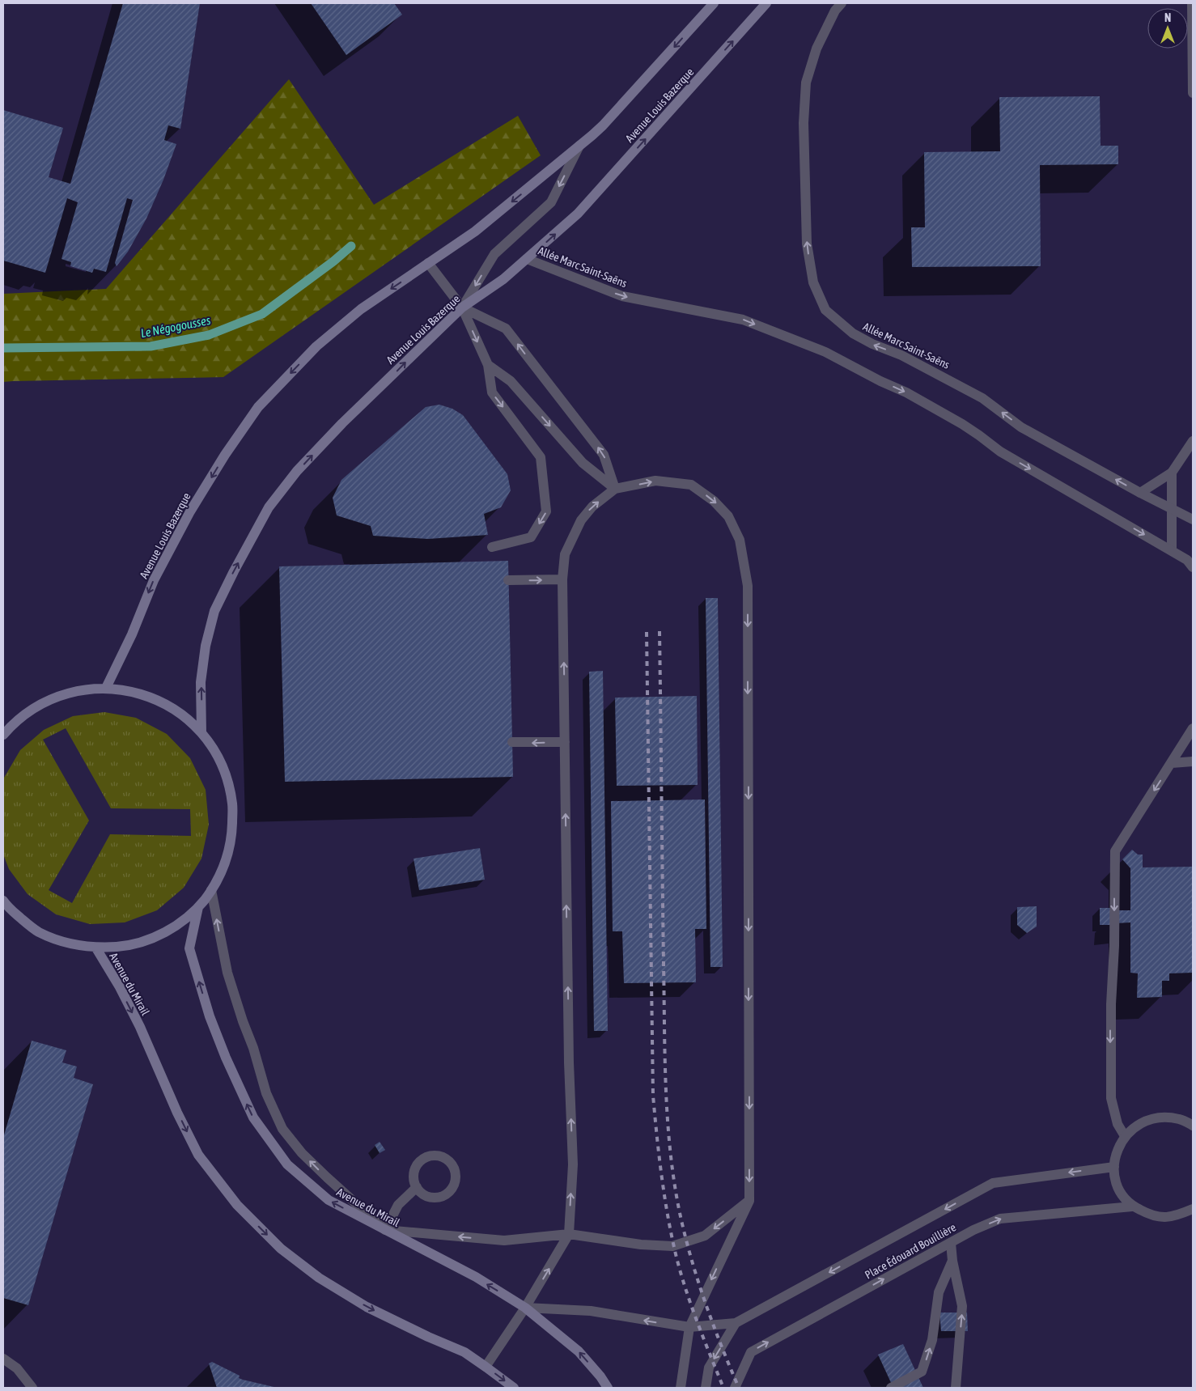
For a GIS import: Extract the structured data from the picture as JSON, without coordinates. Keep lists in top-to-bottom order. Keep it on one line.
{"streets":{"main road":["Avenue Louis Bazerque","Avenue du Mirail"],"street":["Allée Marc Saint-Saëns","Place Édouard Bouillière"]},"crossings":[["Avenue Louis Bazerque","Allée Marc Saint-Saëns"],["Avenue du Mirail","Place Édouard Bouillière"]],"water":["Le Négogousses"],"north":"top"}
